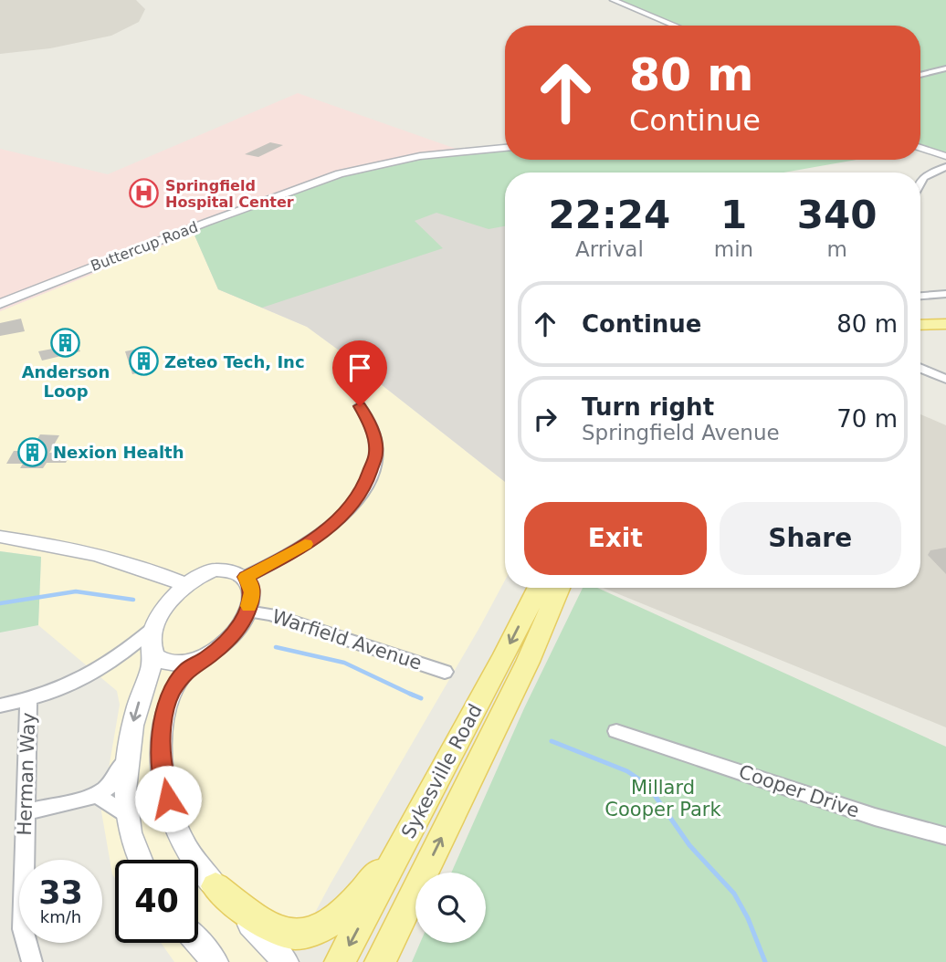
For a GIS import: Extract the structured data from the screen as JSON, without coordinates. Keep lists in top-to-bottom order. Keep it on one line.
{"streets":{"main road":["Sykesville Road"],"street":["Buttercup Road","Warfield Avenue","Herman Way","Cooper Drive"]},"parks":["Millard Cooper Park"],"places":{"hospital":["Springfield Hospital Center"],"building":["Anderson Loop","Zeteo Tech, Inc","Nexion Health"]},"page":{"turn":["80 m","Continue"],"eta":["22:24","Arrival","1","min","340","m"],"list":[{"name":"Continue","value":"80 m"},{"name":"Turn right","note":"Springfield Avenue","value":"70 m"}],"buttons":["Exit","Share"],"speed":"33 km/h","limit":"40"}}
